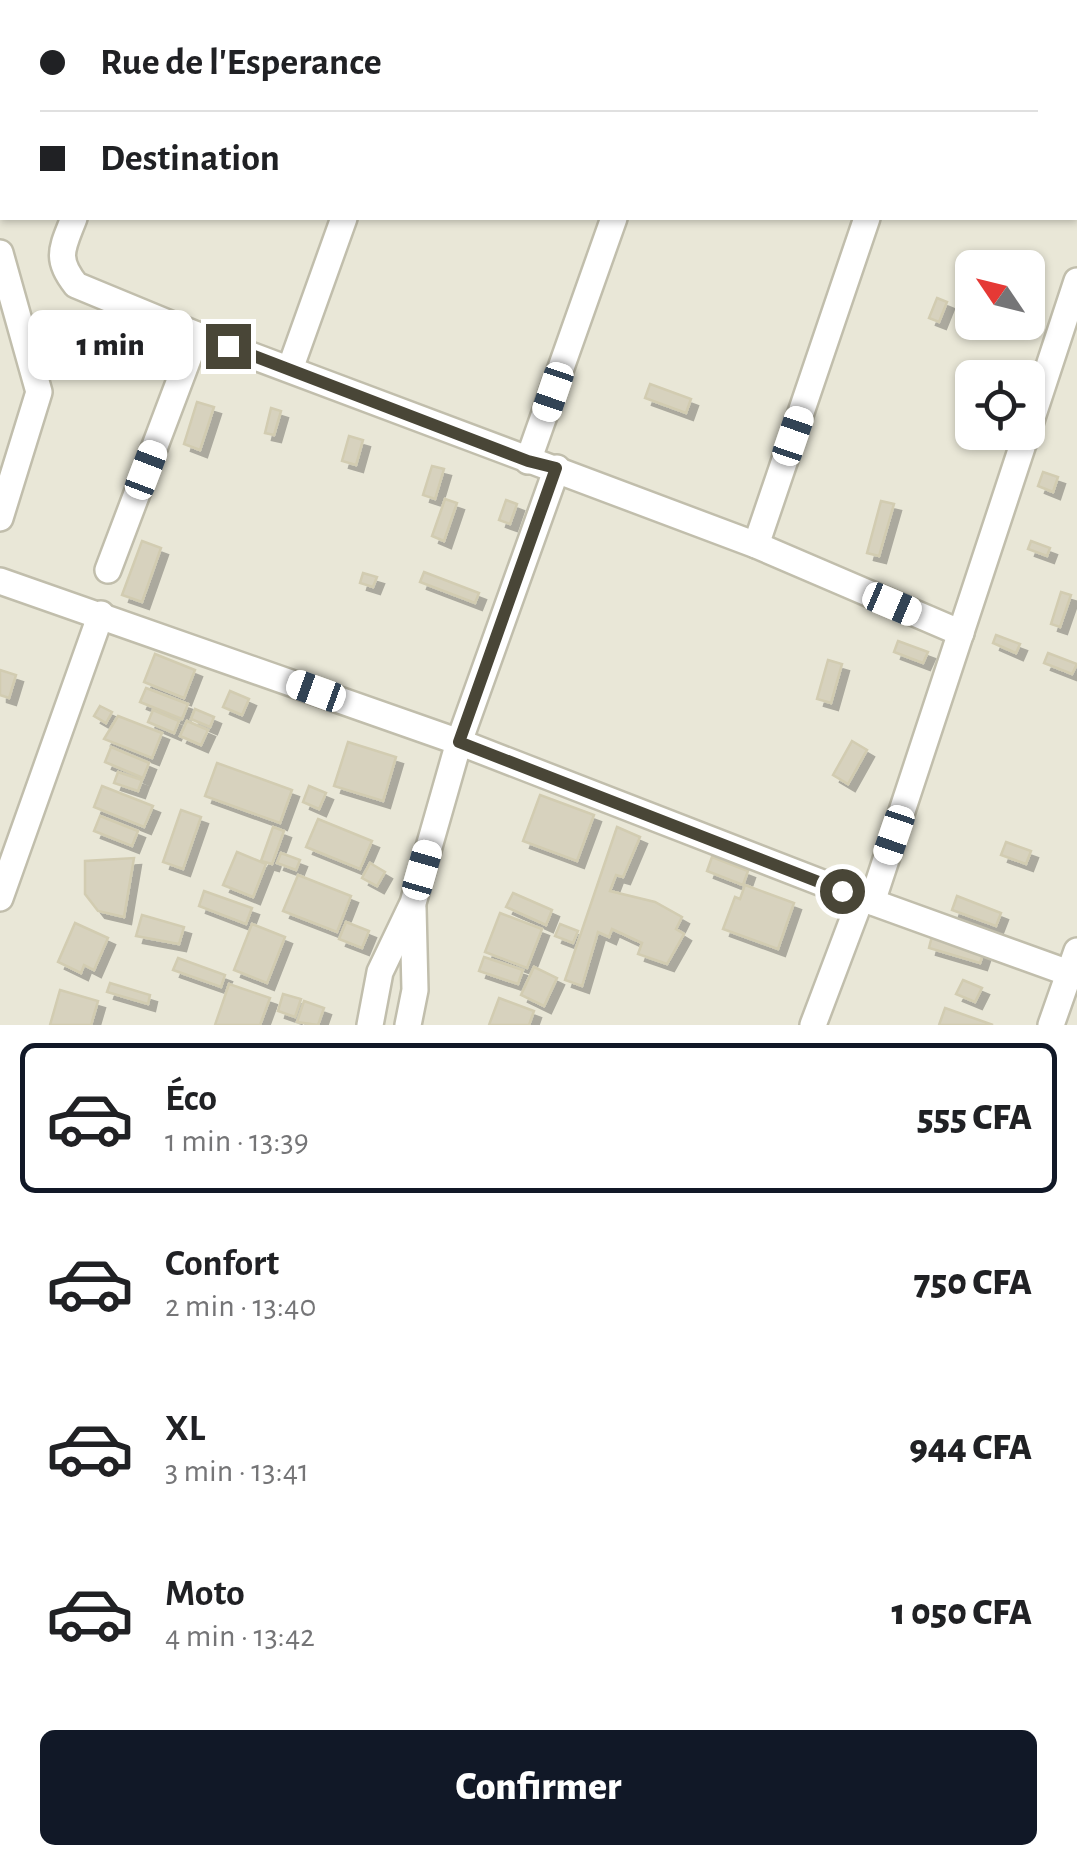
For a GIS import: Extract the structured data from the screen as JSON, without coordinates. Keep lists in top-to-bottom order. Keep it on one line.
{"north":"top left","page":{"banner":["Rue de l'Esperance","Destination"],"bubble":"1 min","list":[{"name":"Éco","note":"1 min · 13:39","value":"555 CFA"},{"name":"Confort","note":"2 min · 13:40","value":"750 CFA"},{"name":"XL","note":"3 min · 13:41","value":"944 CFA"},{"name":"Moto","note":"4 min · 13:42","value":"1 050 CFA"}],"buttons":"Confirmer"}}
